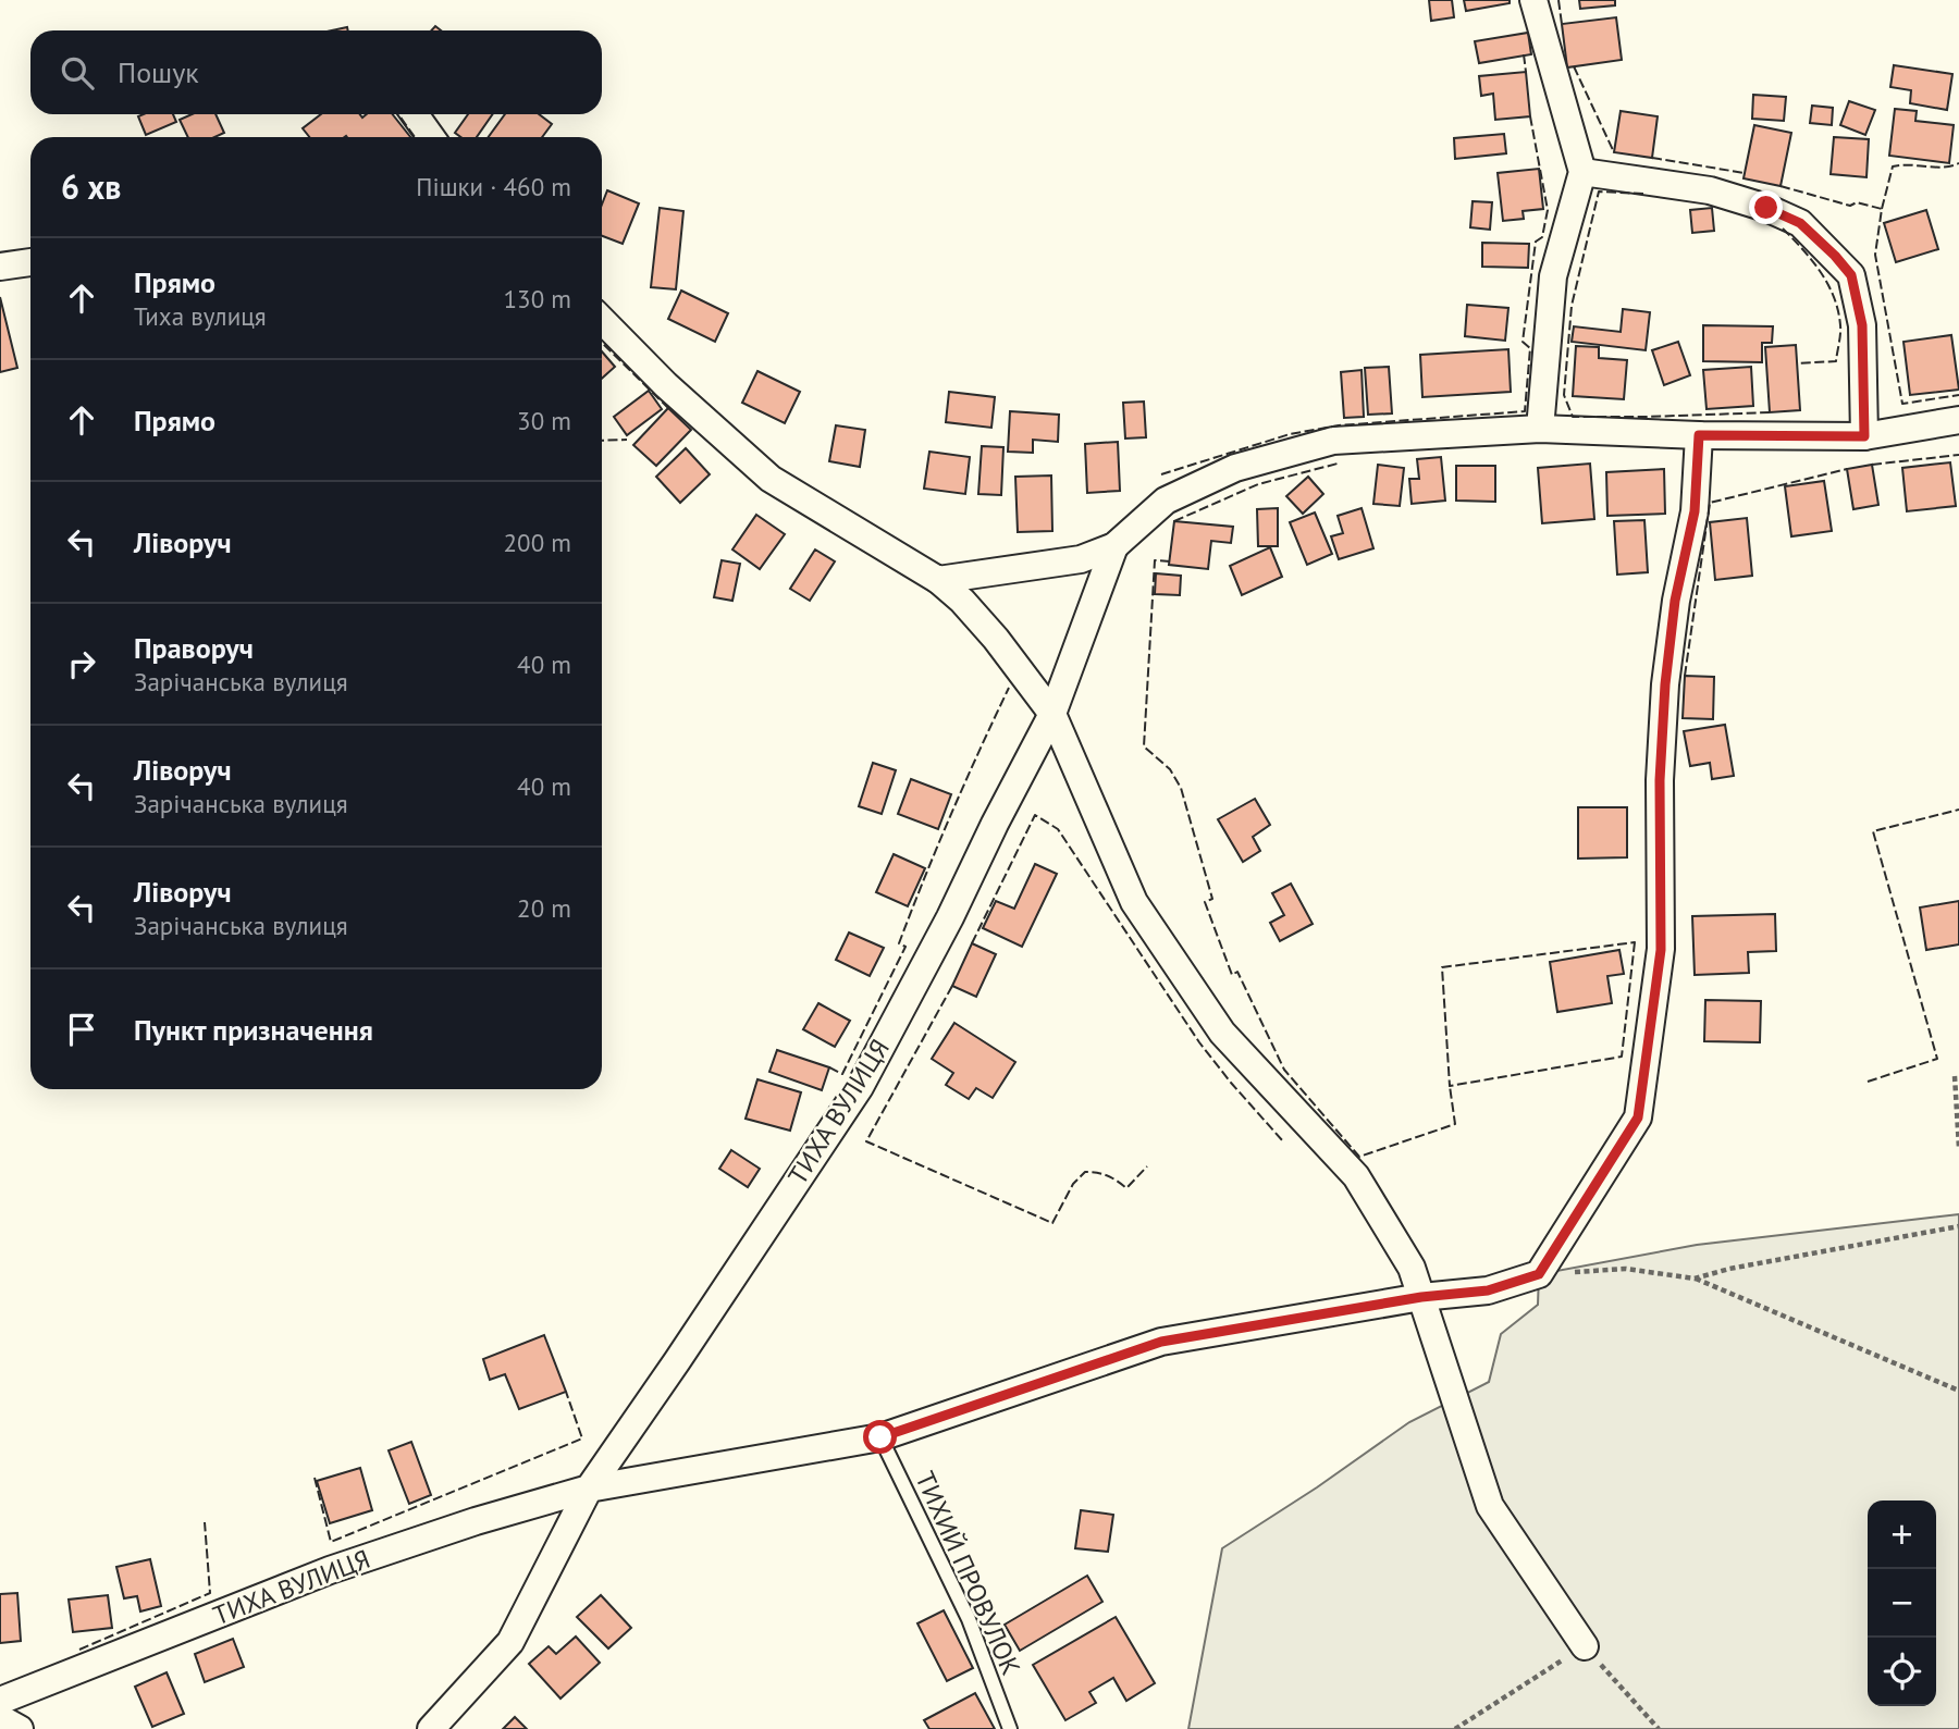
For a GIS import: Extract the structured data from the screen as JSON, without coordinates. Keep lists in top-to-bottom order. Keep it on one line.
{"streets":{"street":["ТИХА ВУЛИЦЯ"],"lane":["ТИХИЙ ПРОВУЛОК"]},"crossings":[["ТИХА ВУЛИЦЯ","ТИХИЙ ПРОВУЛОК"]],"page":{"search":"Пошук","heading":["6 хв","Пішки · 460 m"],"list":[["Прямо","Тиха вулиця","130 m"],["Прямо","30 m"],["Ліворуч","200 m"],["Праворуч","Зарічанська вулиця","40 m"],["Ліворуч","Зарічанська вулиця","40 m"],["Ліворуч","Зарічанська вулиця","20 m"],"Пункт призначення"],"map_buttons":["+","−"]}}
